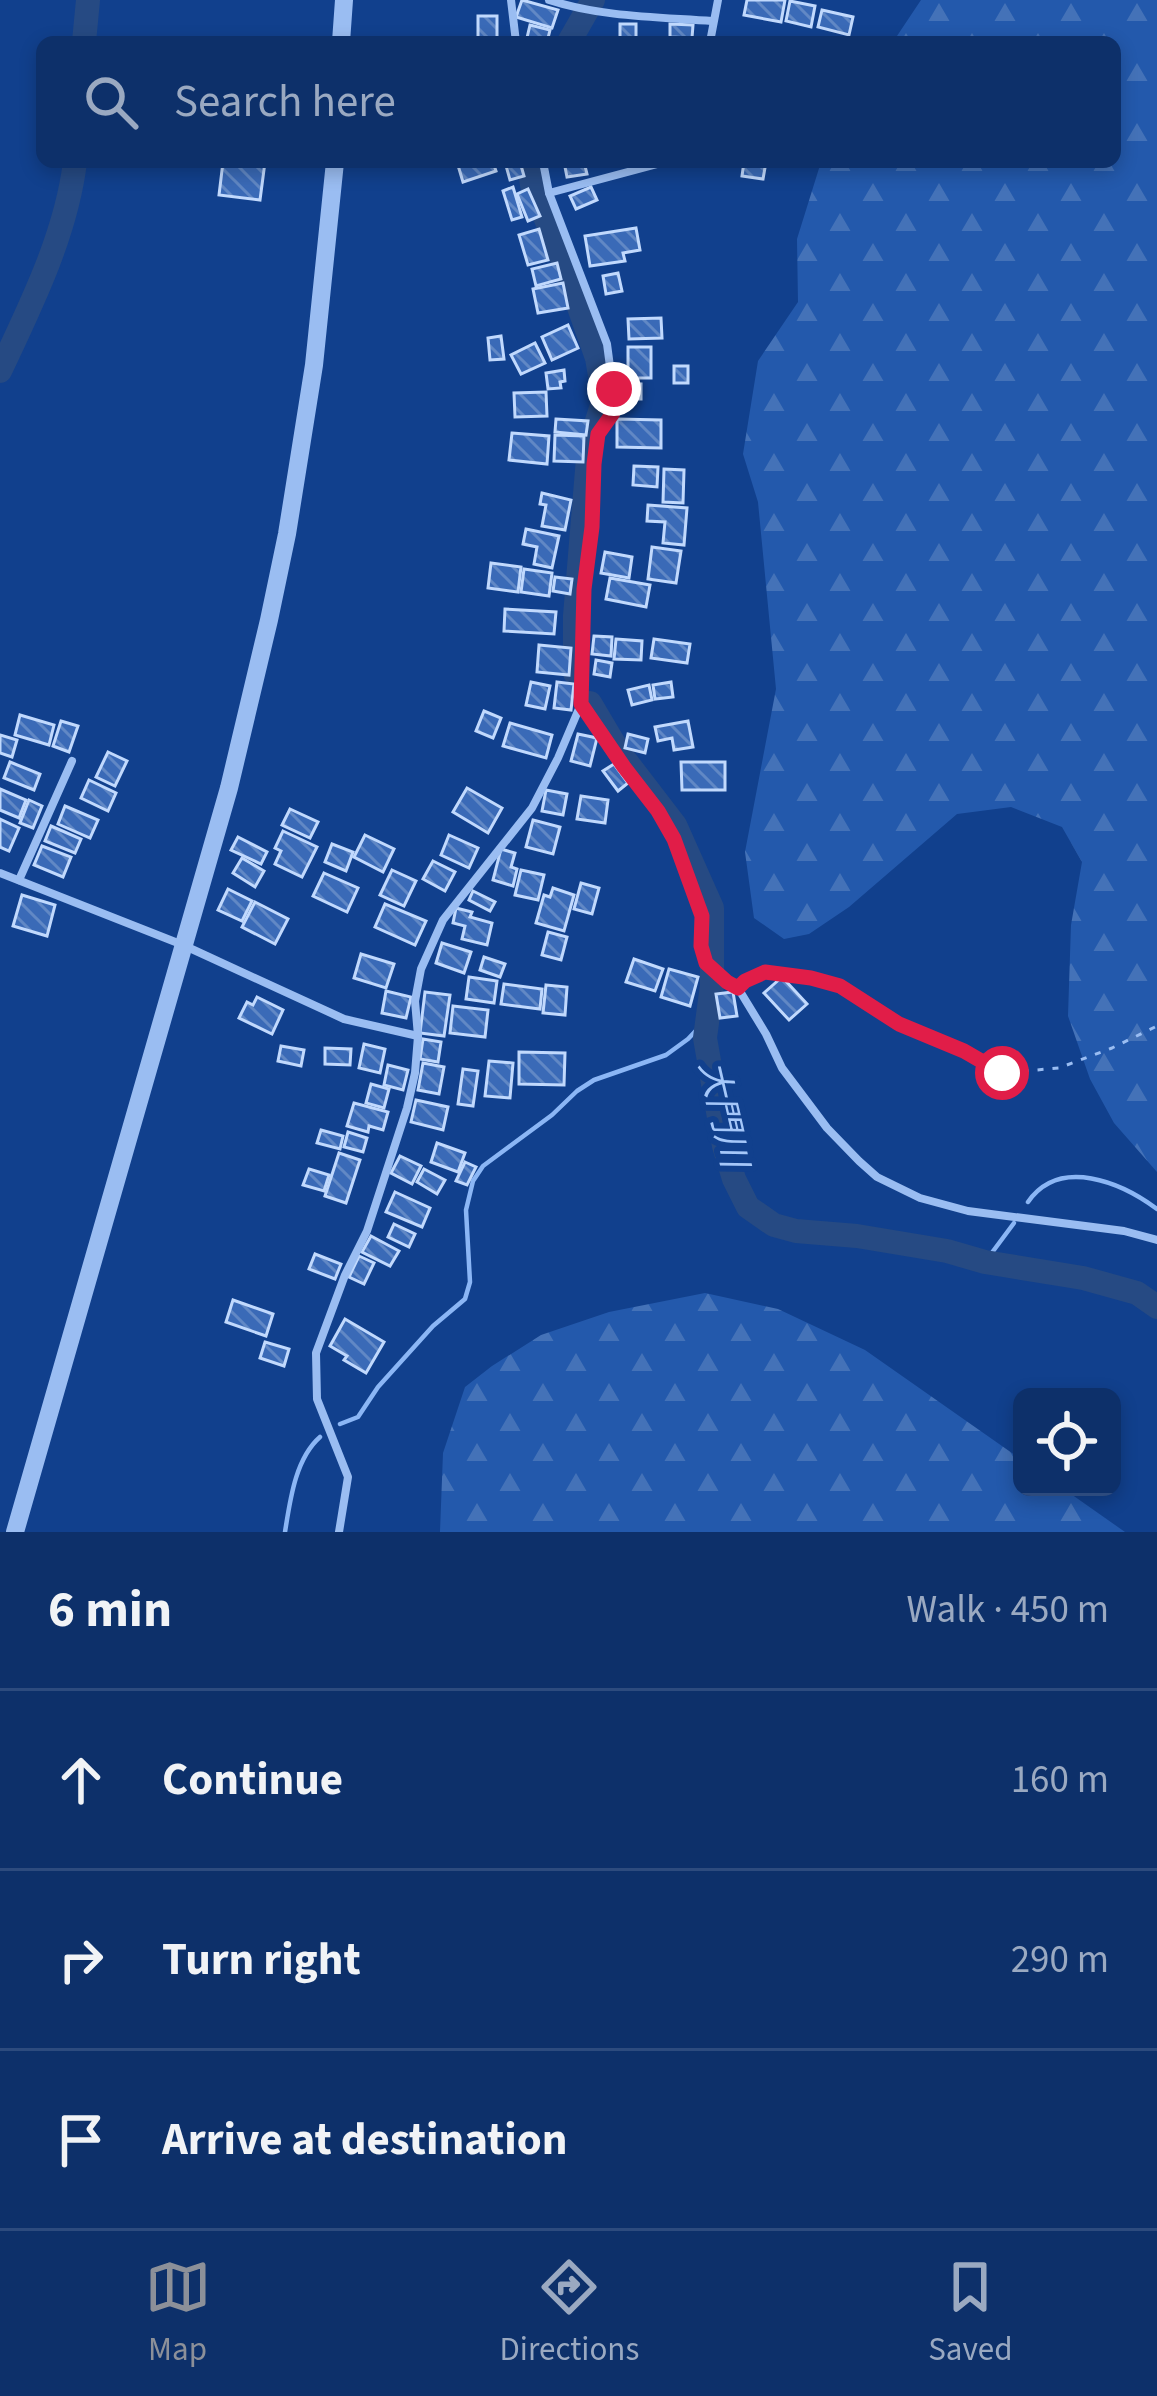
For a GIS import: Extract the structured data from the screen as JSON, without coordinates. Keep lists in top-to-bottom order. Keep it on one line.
{"water":["大門川"],"page":{"search":"Search here","heading":["6 min","Walk · 450 m"],"list":[["Continue","160 m"],["Turn right","290 m"],"Arrive at destination"],"nav":["Map","Directions","Saved"]}}
